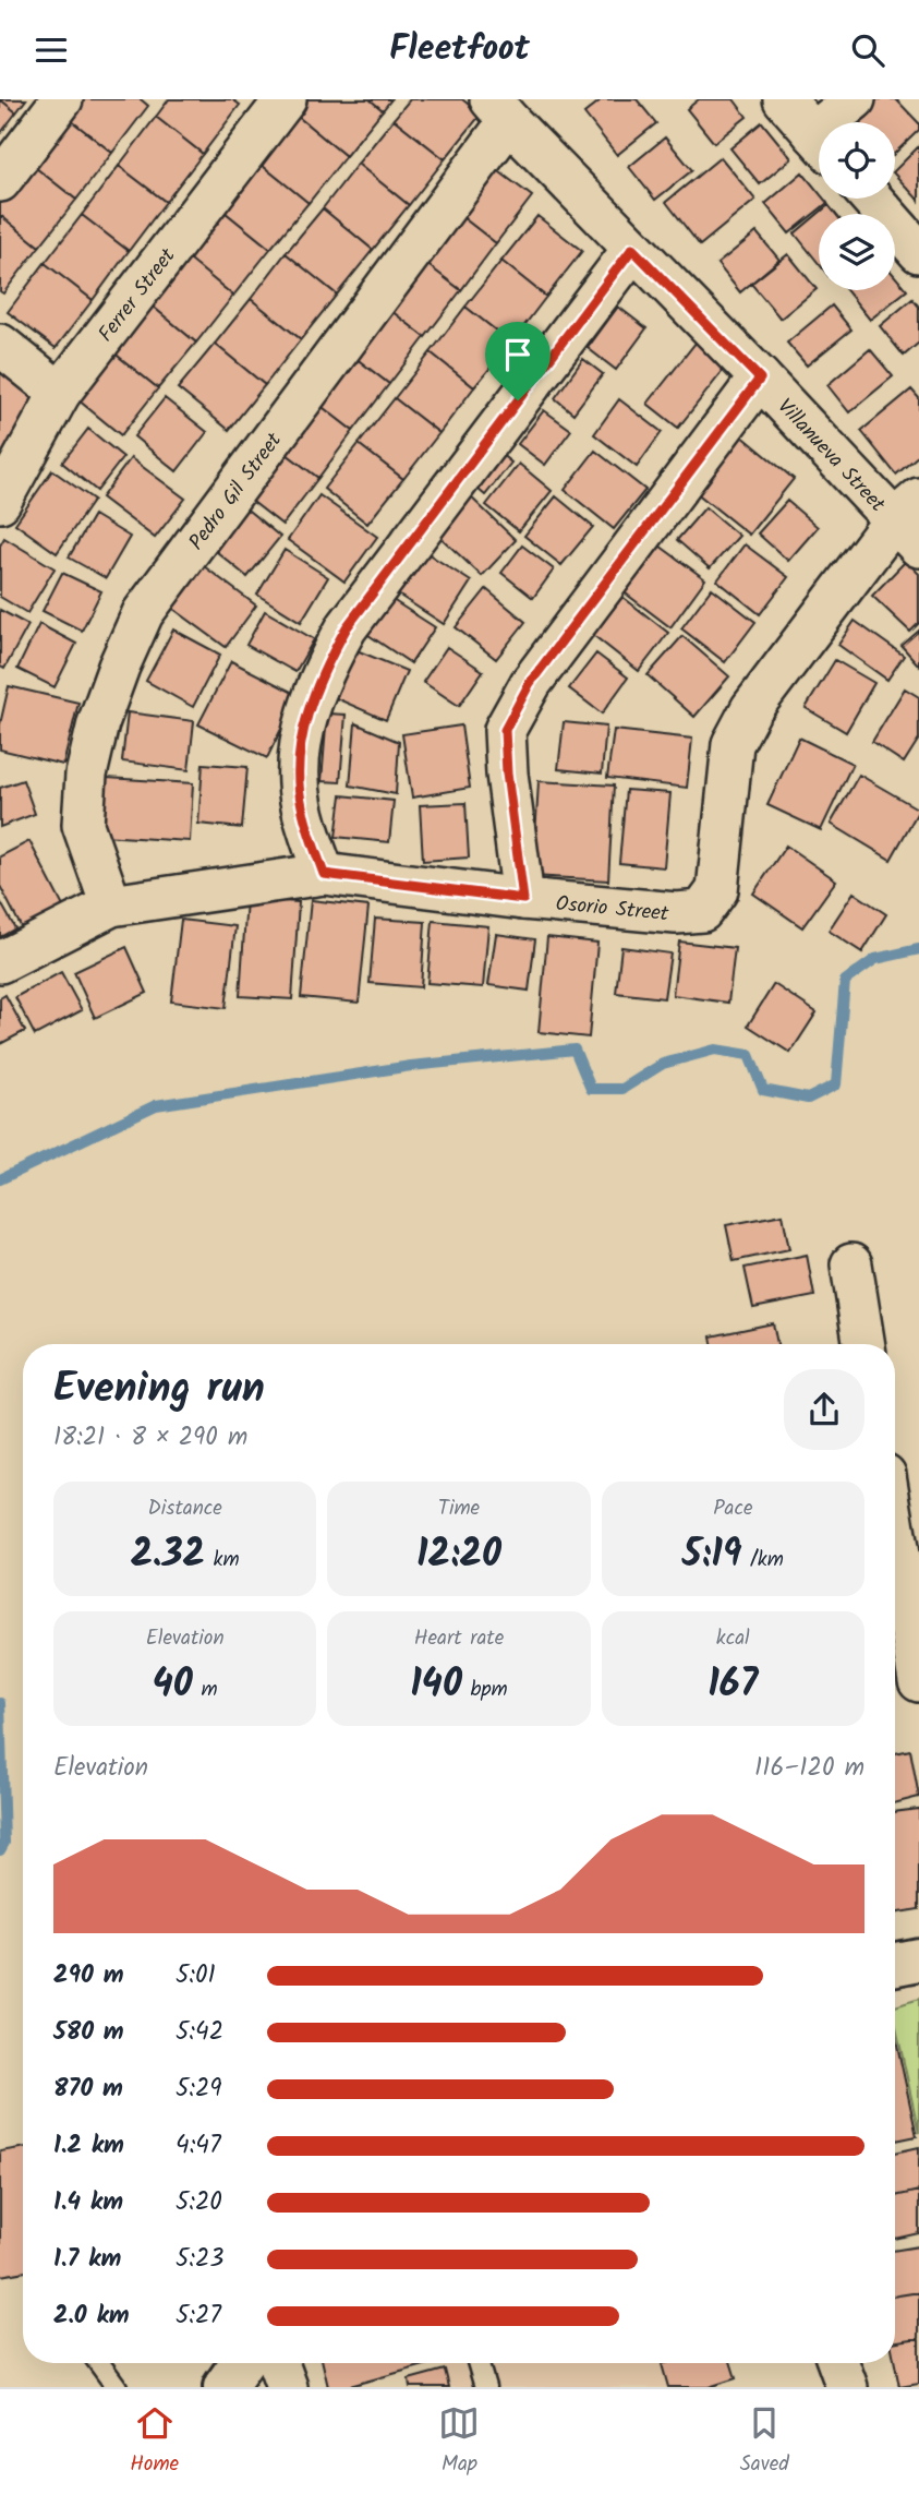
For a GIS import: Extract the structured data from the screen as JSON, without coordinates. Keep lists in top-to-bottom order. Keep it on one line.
{"streets":{"street":["Ferrer Street","Villanueva Street","Pedro Gil Street","Osorio Street"]},"crossings":[["Villanueva Street","Pedro Gil Street"],["Villanueva Street","Osorio Street"],["Pedro Gil Street","Osorio Street"]],"page":{"header":"Fleetfoot","heading":["Evening run","18:21 · 8 × 290 m"],"stats":[["Distance","2.32 km"],["Time","12:20"],["Pace","5:19 /km"],["Elevation","40 m"],["Heart rate","140 bpm"],["kcal","167"]],"chart":["Elevation","116–120 m"],"list":[{"name":"290 m","note":"5:01"},{"name":"580 m","note":"5:42"},{"name":"870 m","note":"5:29"},{"name":"1.2 km","note":"4:47"},{"name":"1.4 km","note":"5:20"},{"name":"1.7 km","note":"5:23"},{"name":"2.0 km","note":"5:27"}],"tabs":["Home","Map","Saved"]}}
